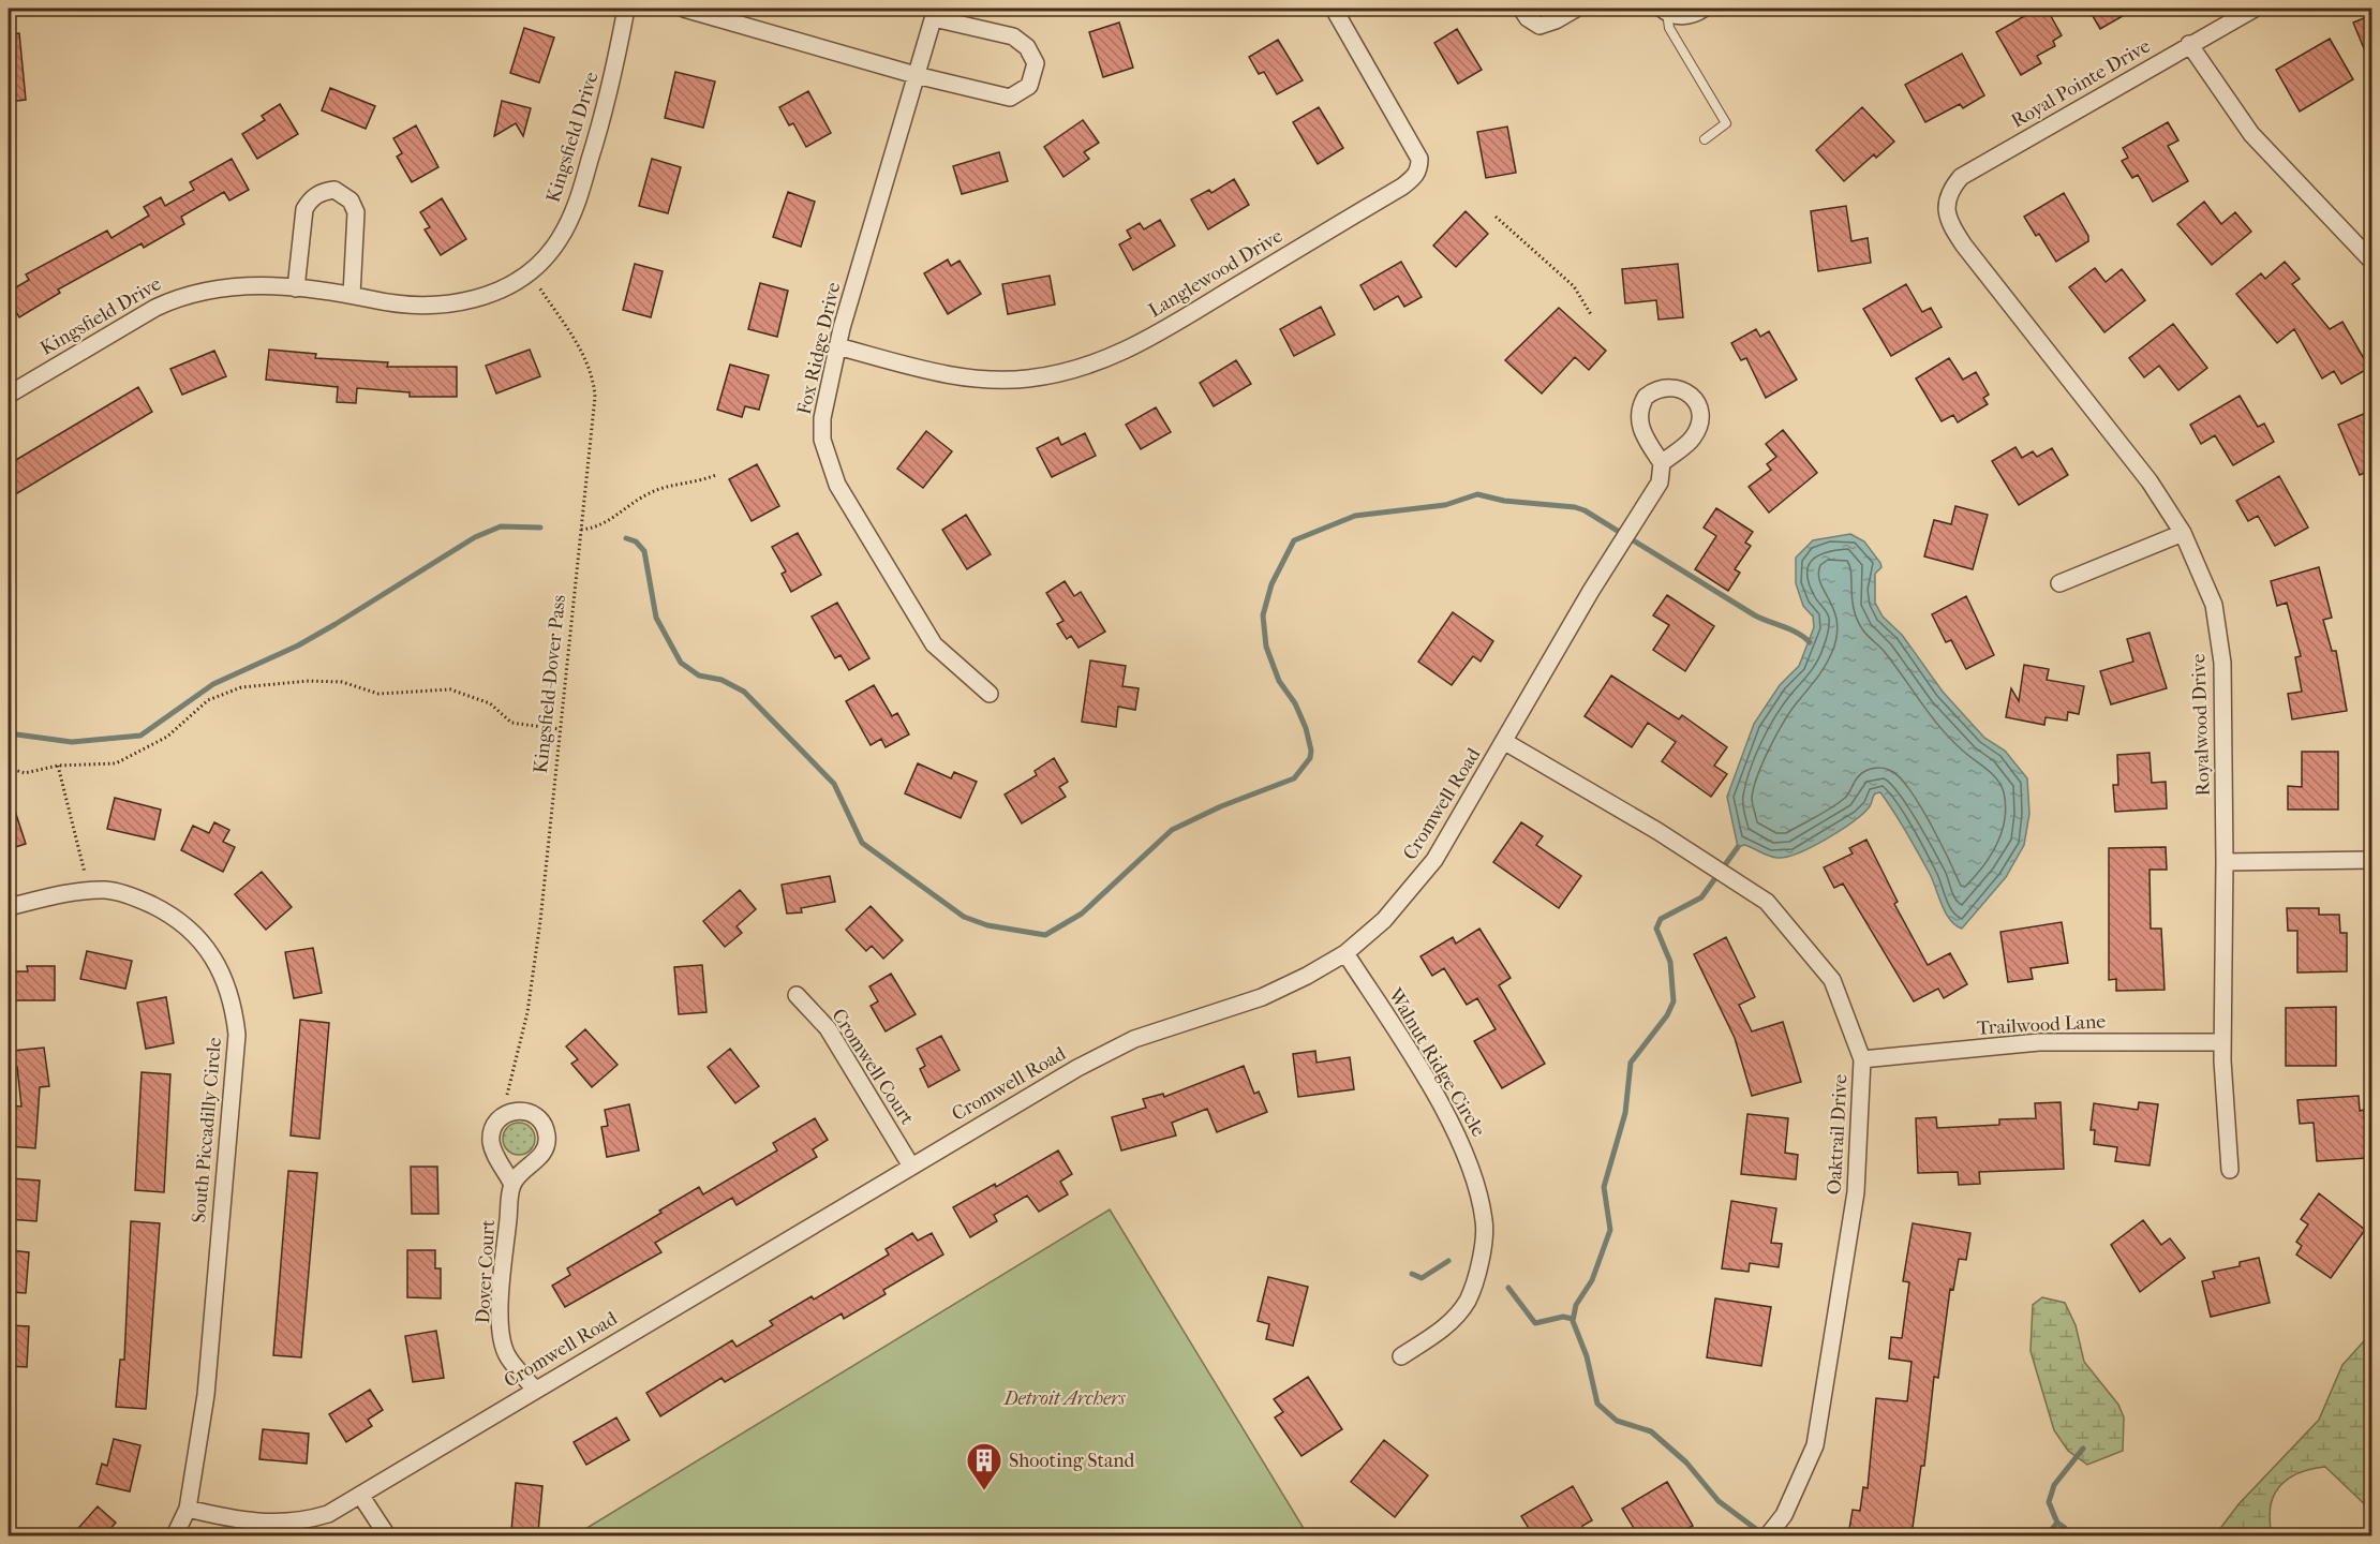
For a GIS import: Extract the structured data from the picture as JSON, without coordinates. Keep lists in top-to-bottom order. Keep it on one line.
{"streets":{"street":["Royal Pointe Drive","Kingsfield Drive","Langlewood Drive","Fox Ridge Drive","Royalwood Drive","Cromwell Road","Trailwood Lane","Walnut Ridge Circle","Cromwell Court","South Piccadilly Circle","Oaktrail Drive","Dover Court"],"path":["Kingsfield-Dover Pass"]},"crossings":[["Royal Pointe Drive","Royalwood Drive"],["Kingsfield Drive","Kingsfield-Dover Pass"],["Langlewood Drive","Fox Ridge Drive"],["Royalwood Drive","Trailwood Lane"],["Cromwell Road","Walnut Ridge Circle"],["Cromwell Road","Cromwell Court"],["Cromwell Road","South Piccadilly Circle"],["Cromwell Road","Oaktrail Drive"],["Cromwell Road","Dover Court"],["Trailwood Lane","Oaktrail Drive"]],"parks":["Detroit Archers"],"places":{"building":["Shooting Stand"]}}
